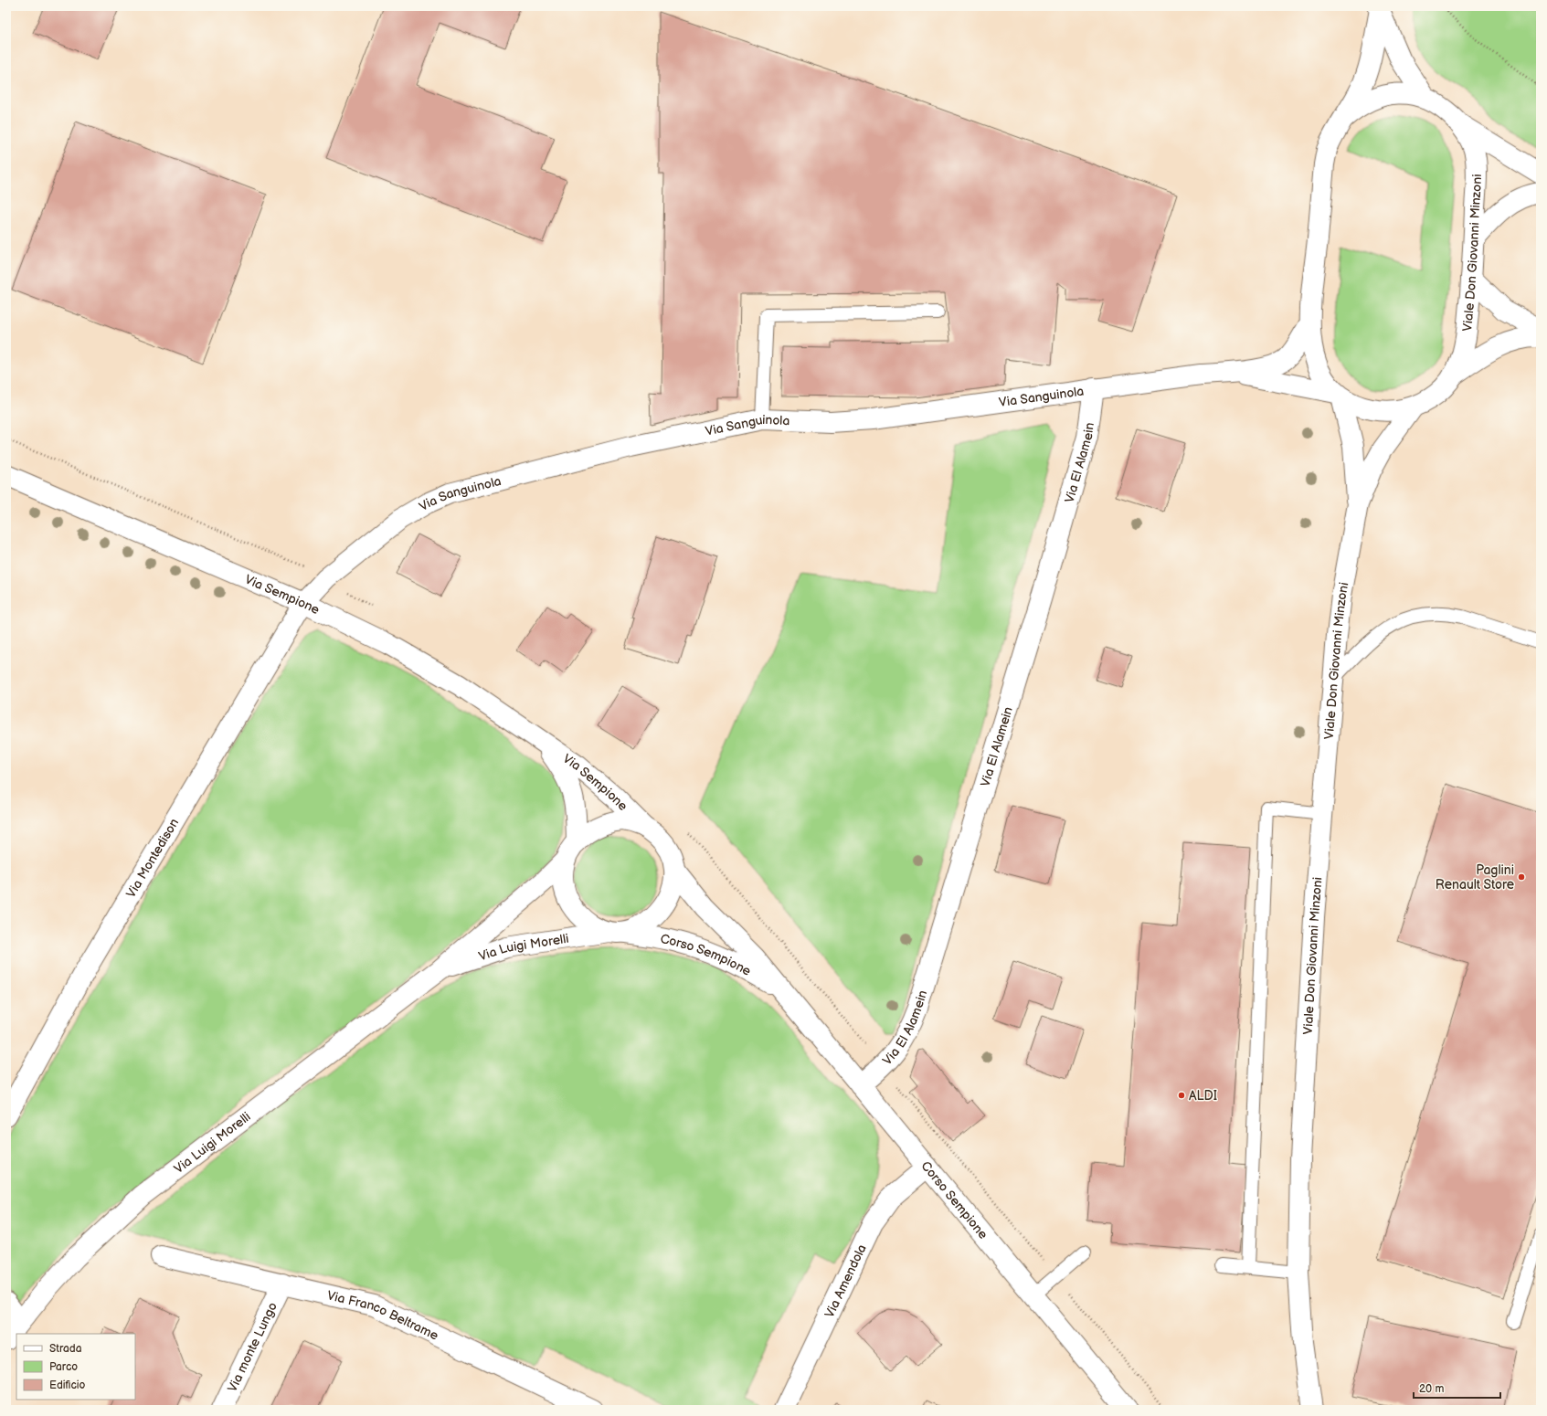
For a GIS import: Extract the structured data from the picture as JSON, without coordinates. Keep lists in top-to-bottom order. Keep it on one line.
{"streets":{"street":["Viale Don Giovanni Minzoni","Via Sanguinola","Via El Alamein","Via Sempione","Via Montedison","Via Luigi Morelli","Corso Sempione","Via Amendola","Via Franco Beltrame","Via monte Lungo"]},"crossings":[["Viale Don Giovanni Minzoni","Via Sanguinola"],["Via Sanguinola","Via El Alamein"],["Via Sanguinola","Via Sempione"],["Via Sanguinola","Via Montedison"],["Via El Alamein","Corso Sempione"],["Via Sempione","Via Montedison"],["Via Sempione","Via Luigi Morelli"],["Via Sempione","Corso Sempione"],["Via Luigi Morelli","Corso Sempione"],["Corso Sempione","Via Amendola"],["Via Franco Beltrame","Via monte Lungo"]],"places":["Paglini Renault Store","ALDI"],"legend":["Strada","Parco","Edificio"],"scale_bar":"20 m"}
